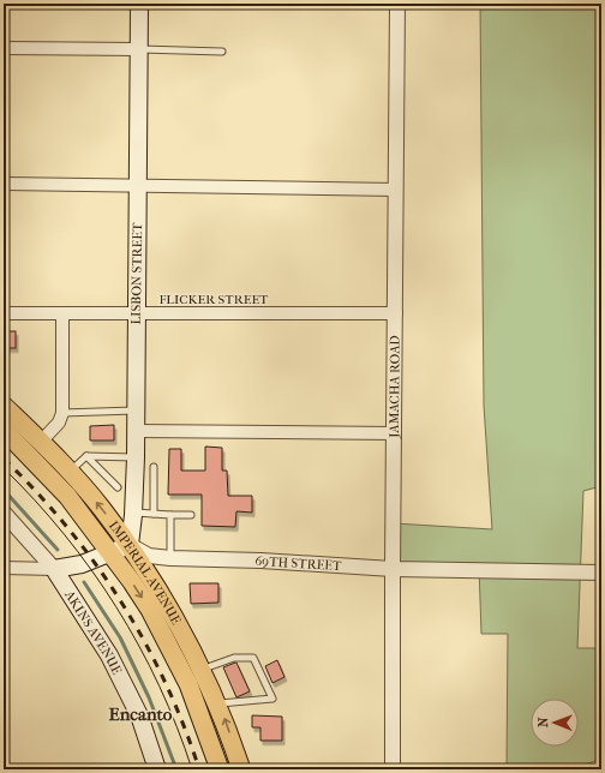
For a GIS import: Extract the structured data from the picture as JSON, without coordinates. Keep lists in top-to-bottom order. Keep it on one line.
{"streets":{"main road":["LISBON STREET","IMPERIAL AVENUE","AKINS AVENUE"],"street":["FLICKER STREET","JAMACHA ROAD","69TH STREET"]},"crossings":[["LISBON STREET","FLICKER STREET"],["LISBON STREET","69TH STREET"],["LISBON STREET","IMPERIAL AVENUE"],["FLICKER STREET","JAMACHA ROAD"],["JAMACHA ROAD","69TH STREET"],["69TH STREET","IMPERIAL AVENUE"]],"districts":["Encanto"],"north":"left"}
